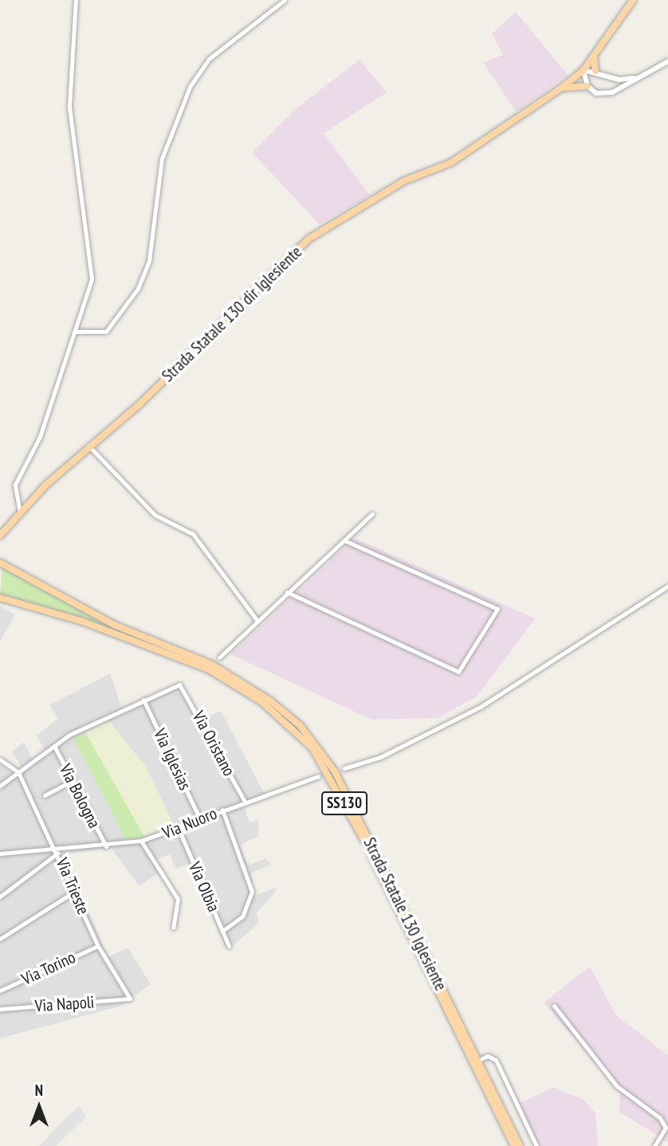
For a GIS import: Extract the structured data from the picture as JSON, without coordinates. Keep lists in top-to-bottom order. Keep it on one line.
{"streets":{"main road":["Strada Statale 130 dir Iglesiente","SS130","Strada Statale 130 Iglesiente"],"street":["Via Oristano","Via Iglesias","Via Bologna","Via Nuoro","Via Trieste","Via Olbia","Via Torino","Via Napoli"]},"crossings":[["Via Oristano","Via Iglesias"],["Via Oristano","Via Nuoro"],["Via Iglesias","Via Nuoro"],["Via Bologna","Via Nuoro"],["Via Nuoro","Via Trieste"],["Via Nuoro","Via Olbia"],["Via Trieste","Via Torino"],["Via Trieste","Via Napoli"]],"north":"top"}
